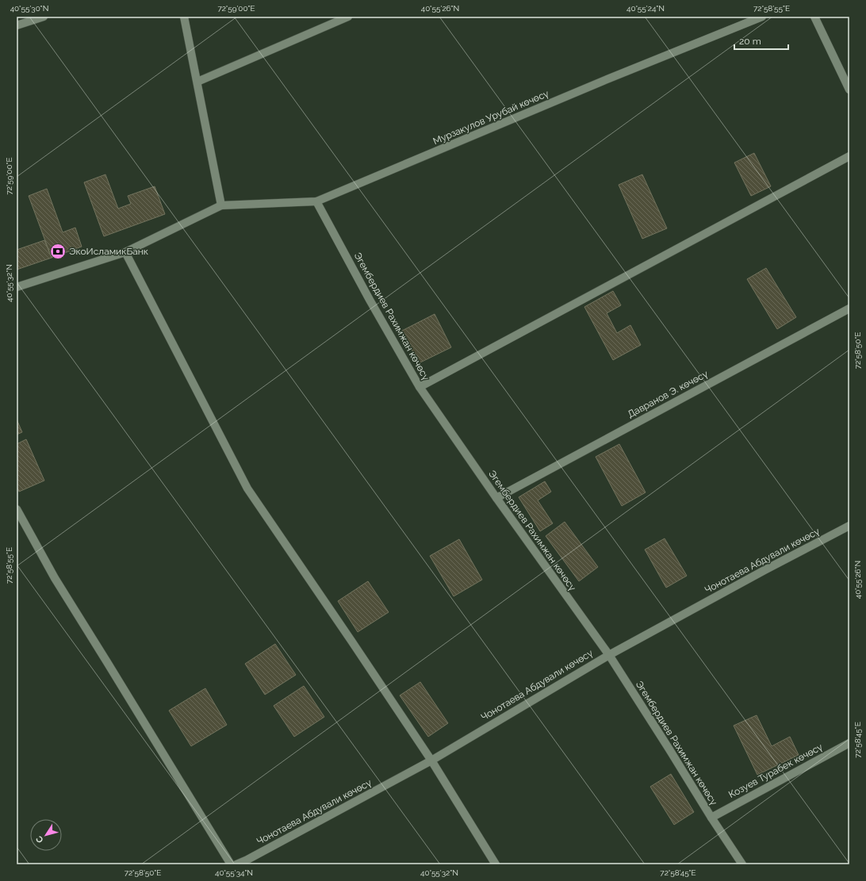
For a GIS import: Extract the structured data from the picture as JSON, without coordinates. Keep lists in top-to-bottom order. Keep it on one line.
{"streets":{"street":["Мурзакулов Урубай көчөсү","Эгембердиев Рахимжан көчөсү","Давранов Э. көчөсү","Чонотаева Абдували көчөсү","Козуев Турабек көчөсү"]},"crossings":[["Мурзакулов Урубай көчөсү","Эгембердиев Рахимжан көчөсү"],["Эгембердиев Рахимжан көчөсү","Давранов Э. көчөсү"],["Эгембердиев Рахимжан көчөсү","Чонотаева Абдували көчөсү"],["Эгембердиев Рахимжан көчөсү","Козуев Турабек көчөсү"]],"places":{"bank":["ЭкоИсламикБанк"]},"scale_bar":"20 m","north":"bottom left","coordinates":["40°55'30\"N","72°59'00\"E","40°55'26\"N","40°55'24\"N","72°58'55\"E","40°55'32\"N","72°58'50\"E","72°58'45\"E","40°55'34\"N"]}
